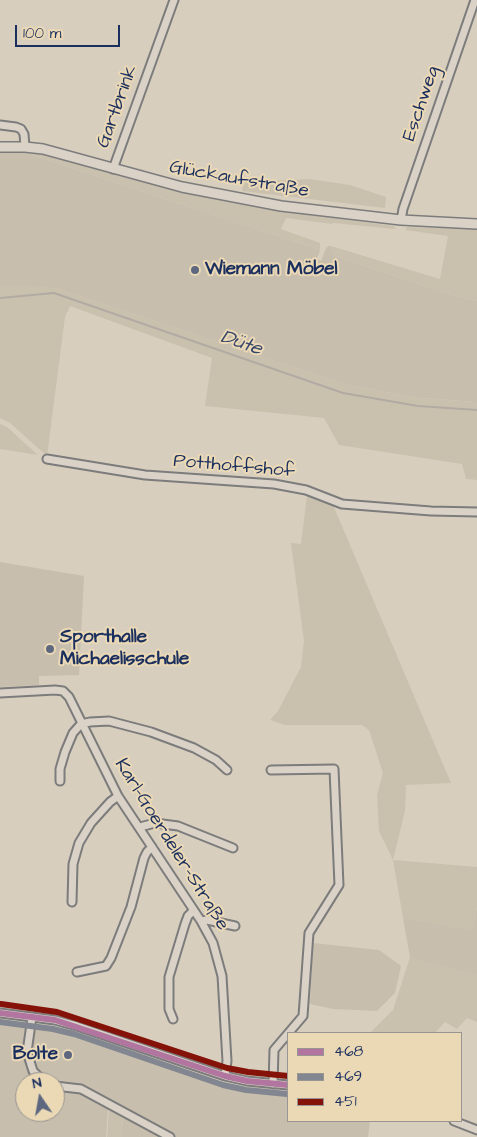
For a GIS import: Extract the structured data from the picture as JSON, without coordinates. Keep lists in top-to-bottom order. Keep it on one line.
{"streets":{"main road":["Glückaufstraße"],"street":["Eschweg","Gartbrink","Potthoffshof","Karl-Goerdeler-Straße"]},"crossings":[["Eschweg","Glückaufstraße"],["Gartbrink","Glückaufstraße"]],"water":["Düte"],"places":["Wiemann Möbel","Sporthalle Michaelisschule","Bolte"],"lines":["transit line 451","transit line 468","transit line 469"],"legend":["468","469","451"],"scale_bar":"100 m","north":"top"}
